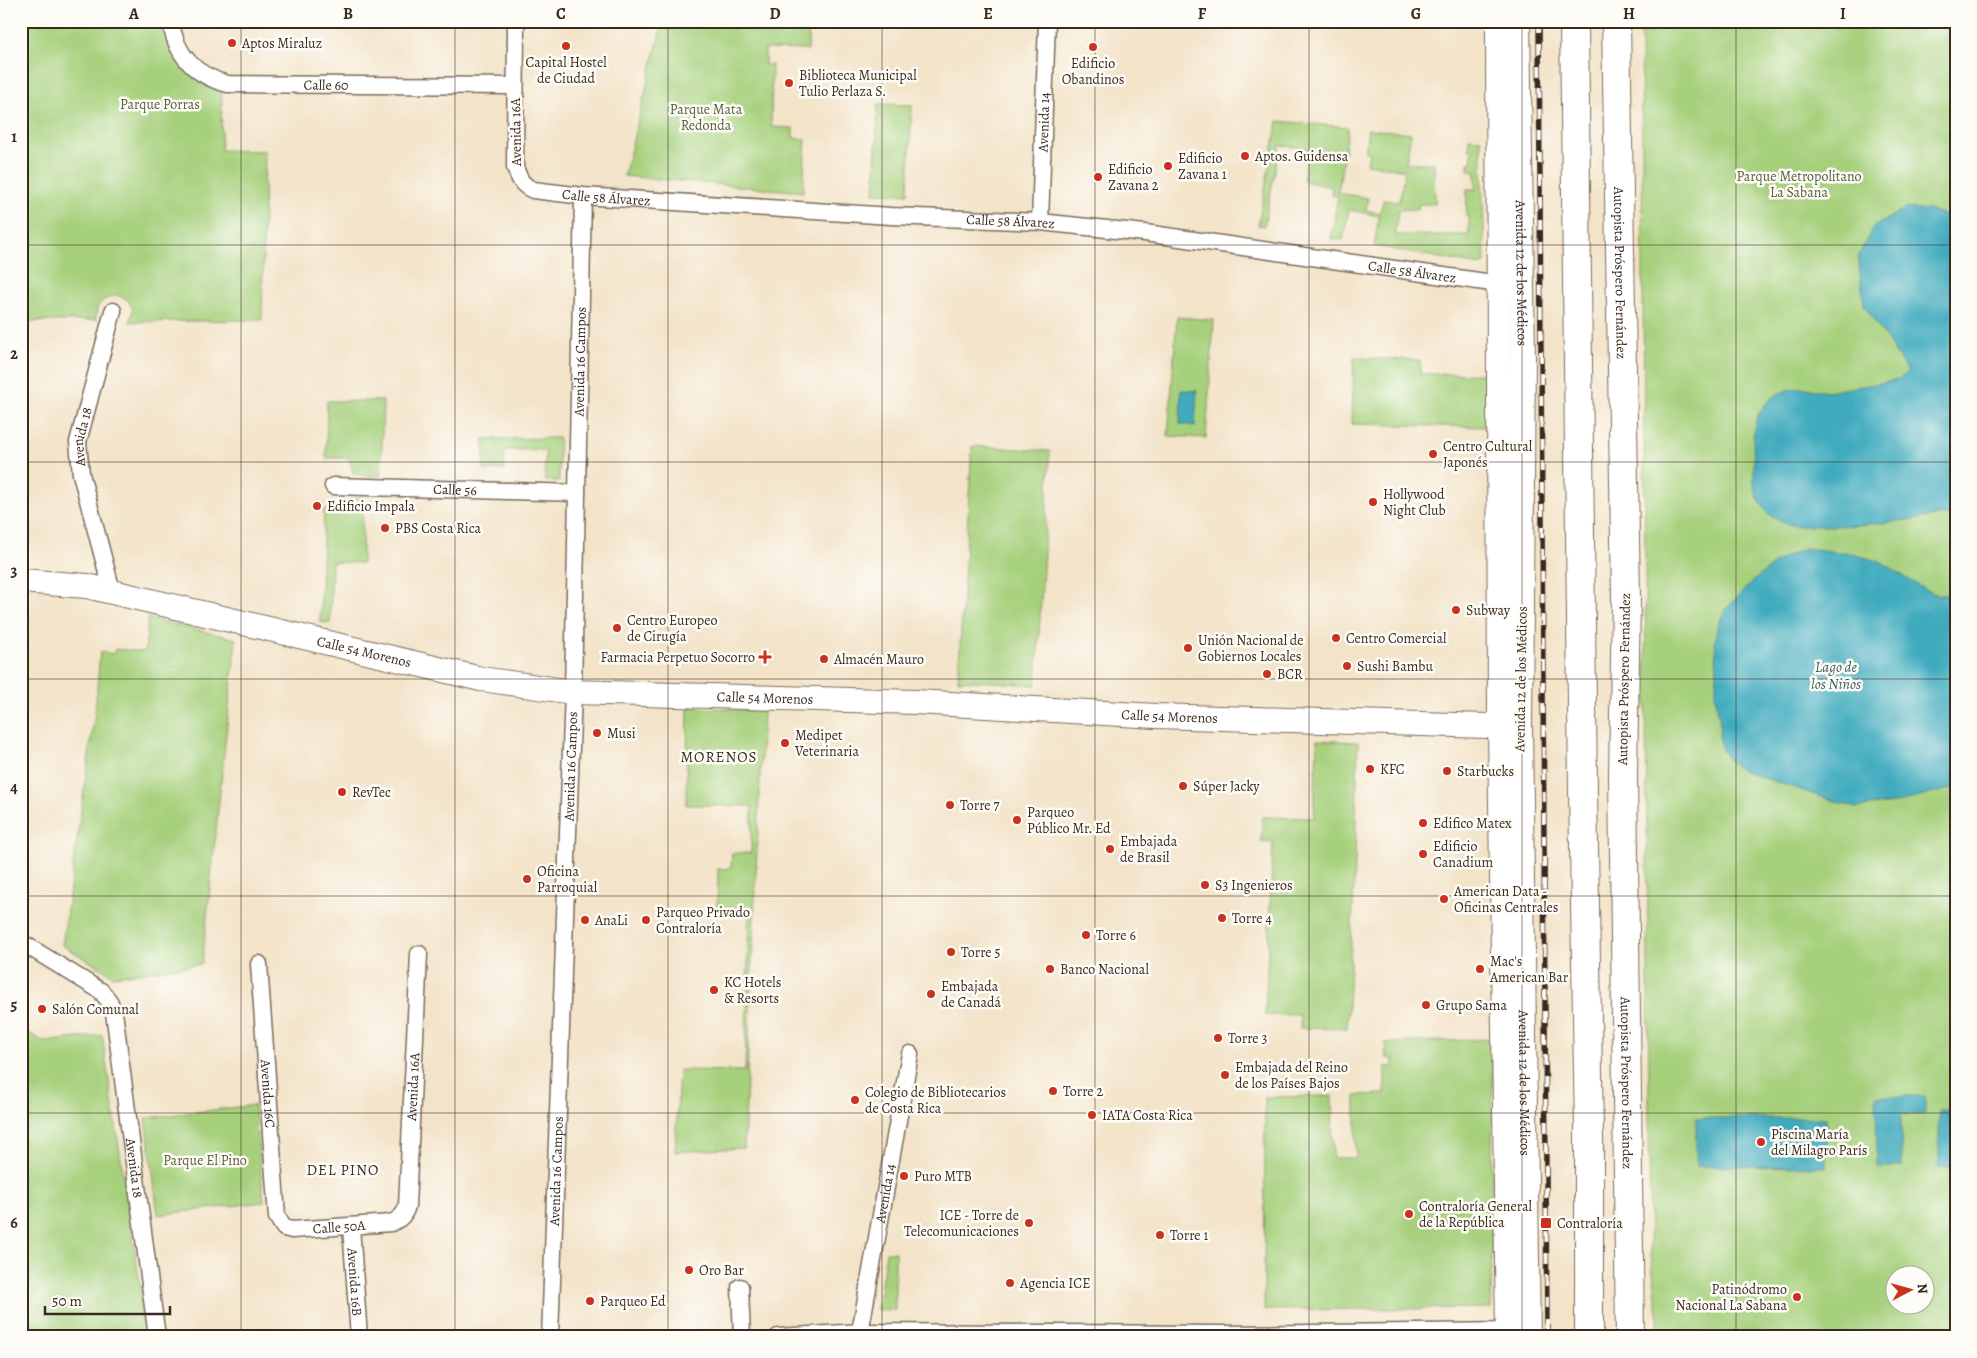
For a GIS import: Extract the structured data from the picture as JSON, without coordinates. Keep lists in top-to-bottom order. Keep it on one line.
{"streets":{"highway":["Autopista Próspero Fernández"],"main road":["Avenida 12 de los Médicos","Calle 54 Morenos"],"street":["Calle 60","Avenida 14","Avenida 16A","Calle 58 Álvarez","Avenida 16 Campos","Avenida 18","Calle 56","Avenida 16C","Calle 50A","Avenida 16B"]},"crossings":[["Calle 60","Avenida 16A"],["Avenida 14","Calle 58 Álvarez"],["Avenida 16A","Calle 58 Álvarez"],["Avenida 16A","Calle 50A"],["Calle 58 Álvarez","Avenida 12 de los Médicos"],["Calle 58 Álvarez","Avenida 16 Campos"],["Avenida 12 de los Médicos","Calle 54 Morenos"],["Avenida 16 Campos","Calle 56"],["Avenida 16 Campos","Calle 54 Morenos"],["Avenida 18","Calle 54 Morenos"],["Avenida 16C","Calle 50A"],["Calle 50A","Avenida 16B"]],"districts":["MORENOS","DEL PINO"],"water":["Lago de los Niños"],"parks":["Parque Porras","Parque Mata Redonda","Parque Metropolitano La Sabana","Parque El Pino"],"places":{"other":["Aptos Miraluz","Capital Hostel de Ciudad","Edificio Obandinos","Biblioteca Municipal Tulio Perlaza S.","Aptos. Guidensa","Edificio Zavana 1","Edificio Zavana 2","Centro Cultural Japonés","Hollywood Night Club","Edificio Impala","PBS Costa Rica","Subway","Centro Europeo de Cirugía","Centro Comercial","Unión Nacional de Gobiernos Locales","Almacén Mauro","Sushi Bambu","BCR","Musi","Medipet Veterinaria","KFC","Starbucks","Súper Jacky","RevTec","Torre 7","Parqueo Público Mr. Ed","Edifico Matex","Embajada de Brasil","Edificio Canadium","Oficina Parroquial","S3 Ingenieros","American Data - Oficinas Centrales","Torre 4","AnaLi","Parqueo Privado Contraloría","Torre 6","Torre 5","Banco Nacional","Mac's American Bar","KC Hotels & Resorts","Embajada de Canadá","Grupo Sama","Salón Comunal","Torre 3","Embajada del Reino de los Países Bajos","Torre 2","Colegio de Bibliotecarios de Costa Rica","IATA Costa Rica","Piscina María del Milagro París","Puro MTB","Contraloría General de la República","ICE - Torre de Telecomunicaciones","Torre 1","Oro Bar","Agencia ICE","Patinódromo Nacional La Sabana","Parqueo Ed"],"health":["Farmacia Perpetuo Socorro"],"transit":["Contraloría"]},"scale_bar":"50 m","north":"right","grid":{"columns":["A","B","C","D","E","F","G","H","I"],"rows":["1","2","3","4","5","6"]}}
